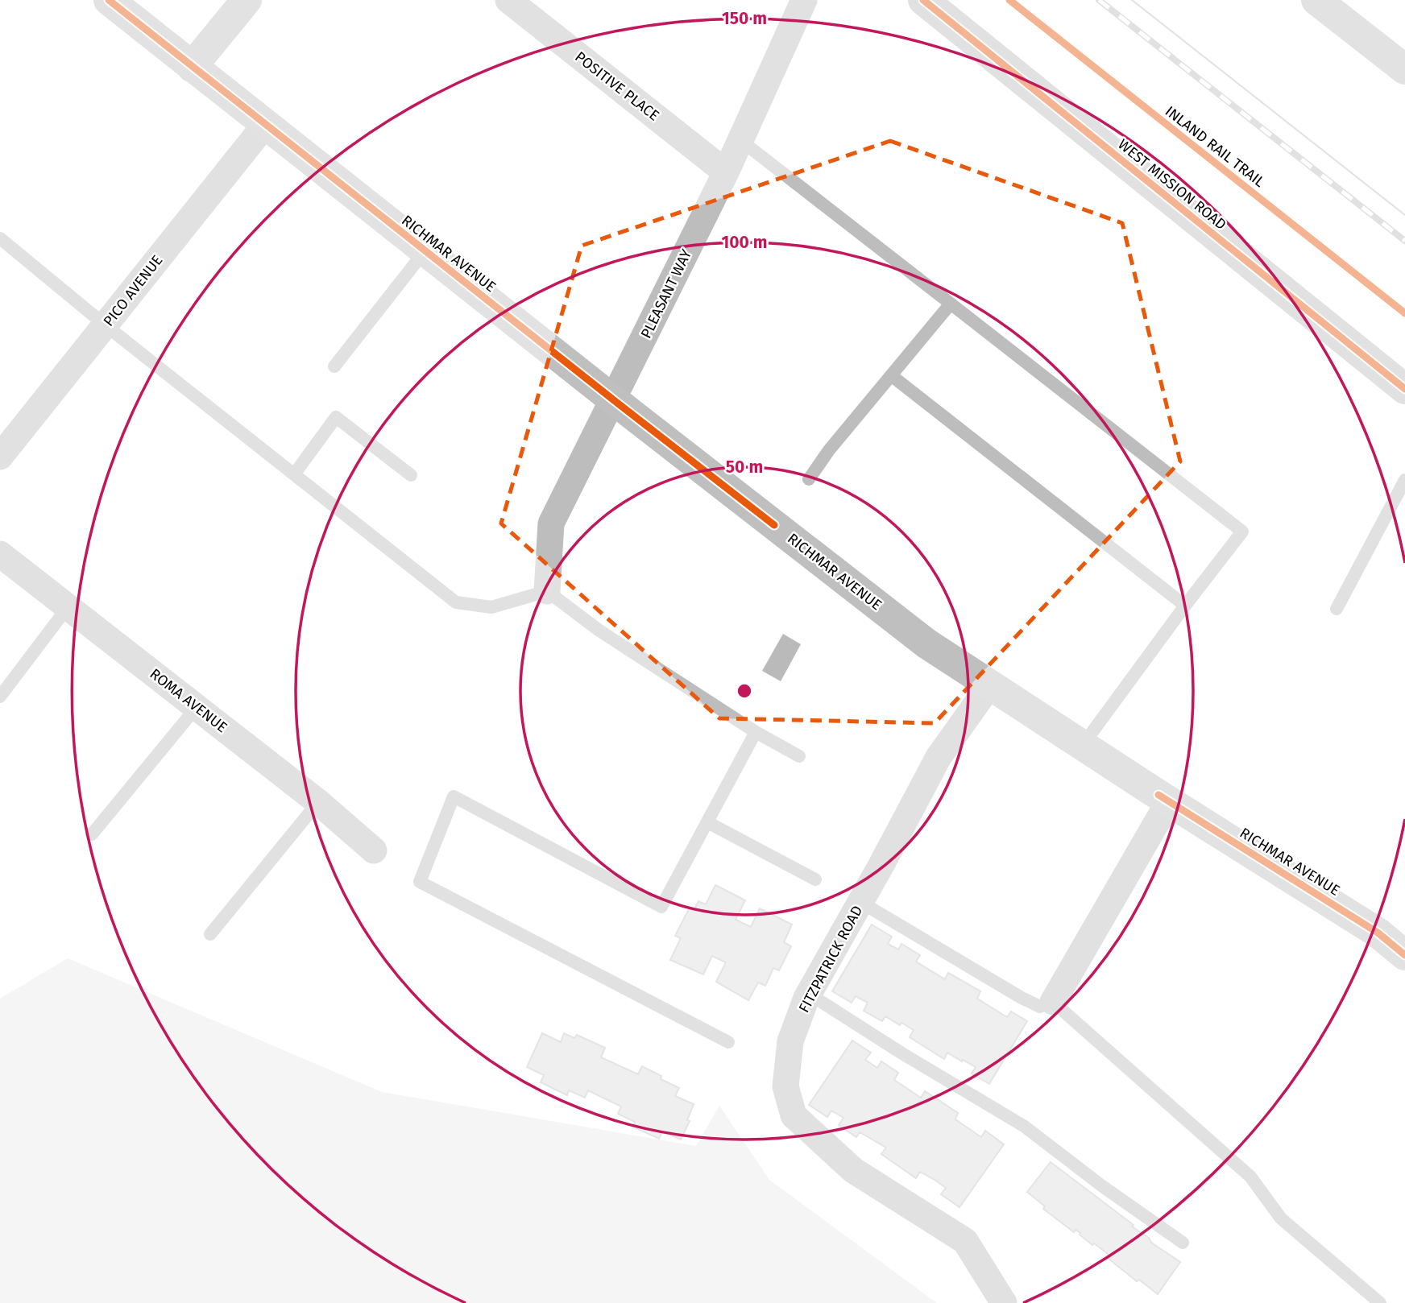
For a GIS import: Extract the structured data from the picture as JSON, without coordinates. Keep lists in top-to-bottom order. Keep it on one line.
{"streets":{"main road":["WEST MISSION ROAD"],"street":["POSITIVE PLACE","RICHMAR AVENUE","PICO AVENUE","PLEASANT WAY","ROMA AVENUE","FITZPATRICK ROAD"],"cycle path":["INLAND RAIL TRAIL"]},"crossings":[["POSITIVE PLACE","PLEASANT WAY"],["RICHMAR AVENUE","PICO AVENUE"],["RICHMAR AVENUE","PLEASANT WAY"],["RICHMAR AVENUE","FITZPATRICK ROAD"]],"rings":["150 m","100 m","50 m"]}
